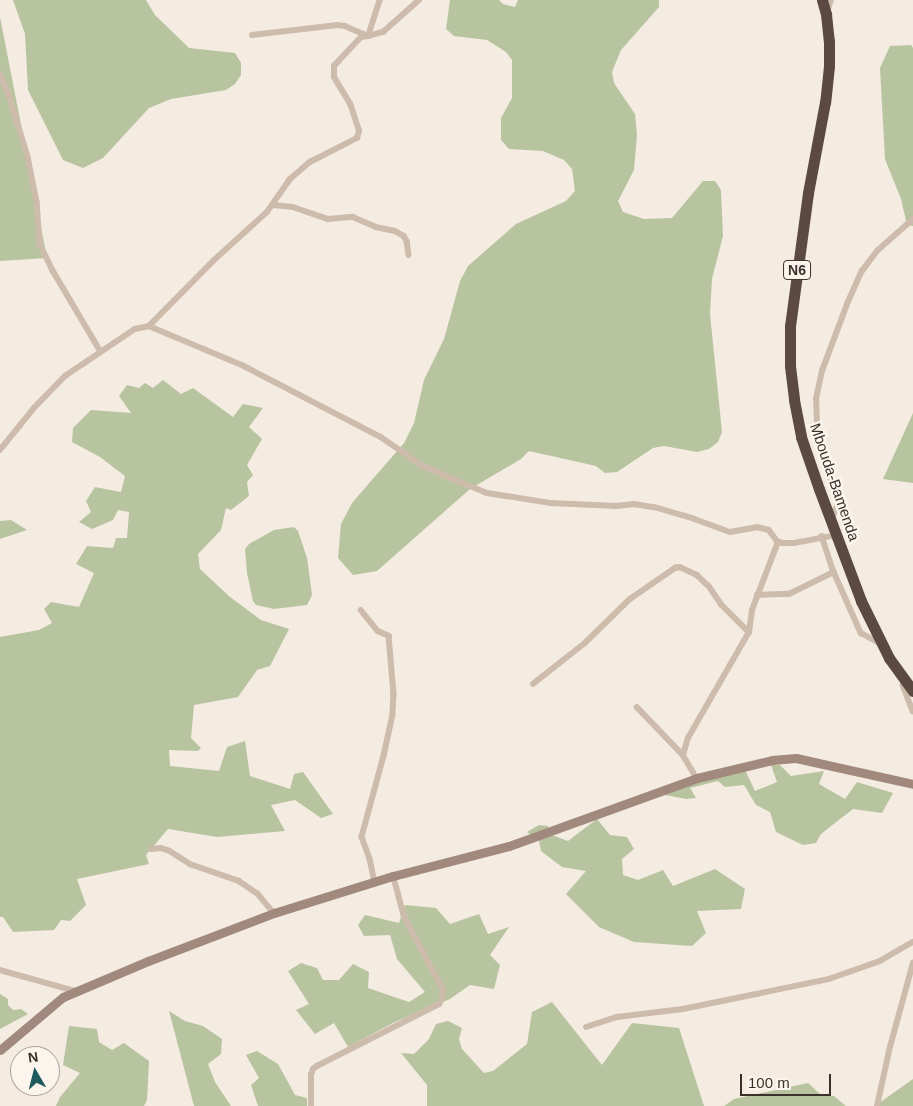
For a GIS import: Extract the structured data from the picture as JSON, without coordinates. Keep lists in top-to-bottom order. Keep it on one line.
{"streets":{"highway":["N6","Mbouda-Bamenda"]},"scale_bar":"100 m","north":"top"}
